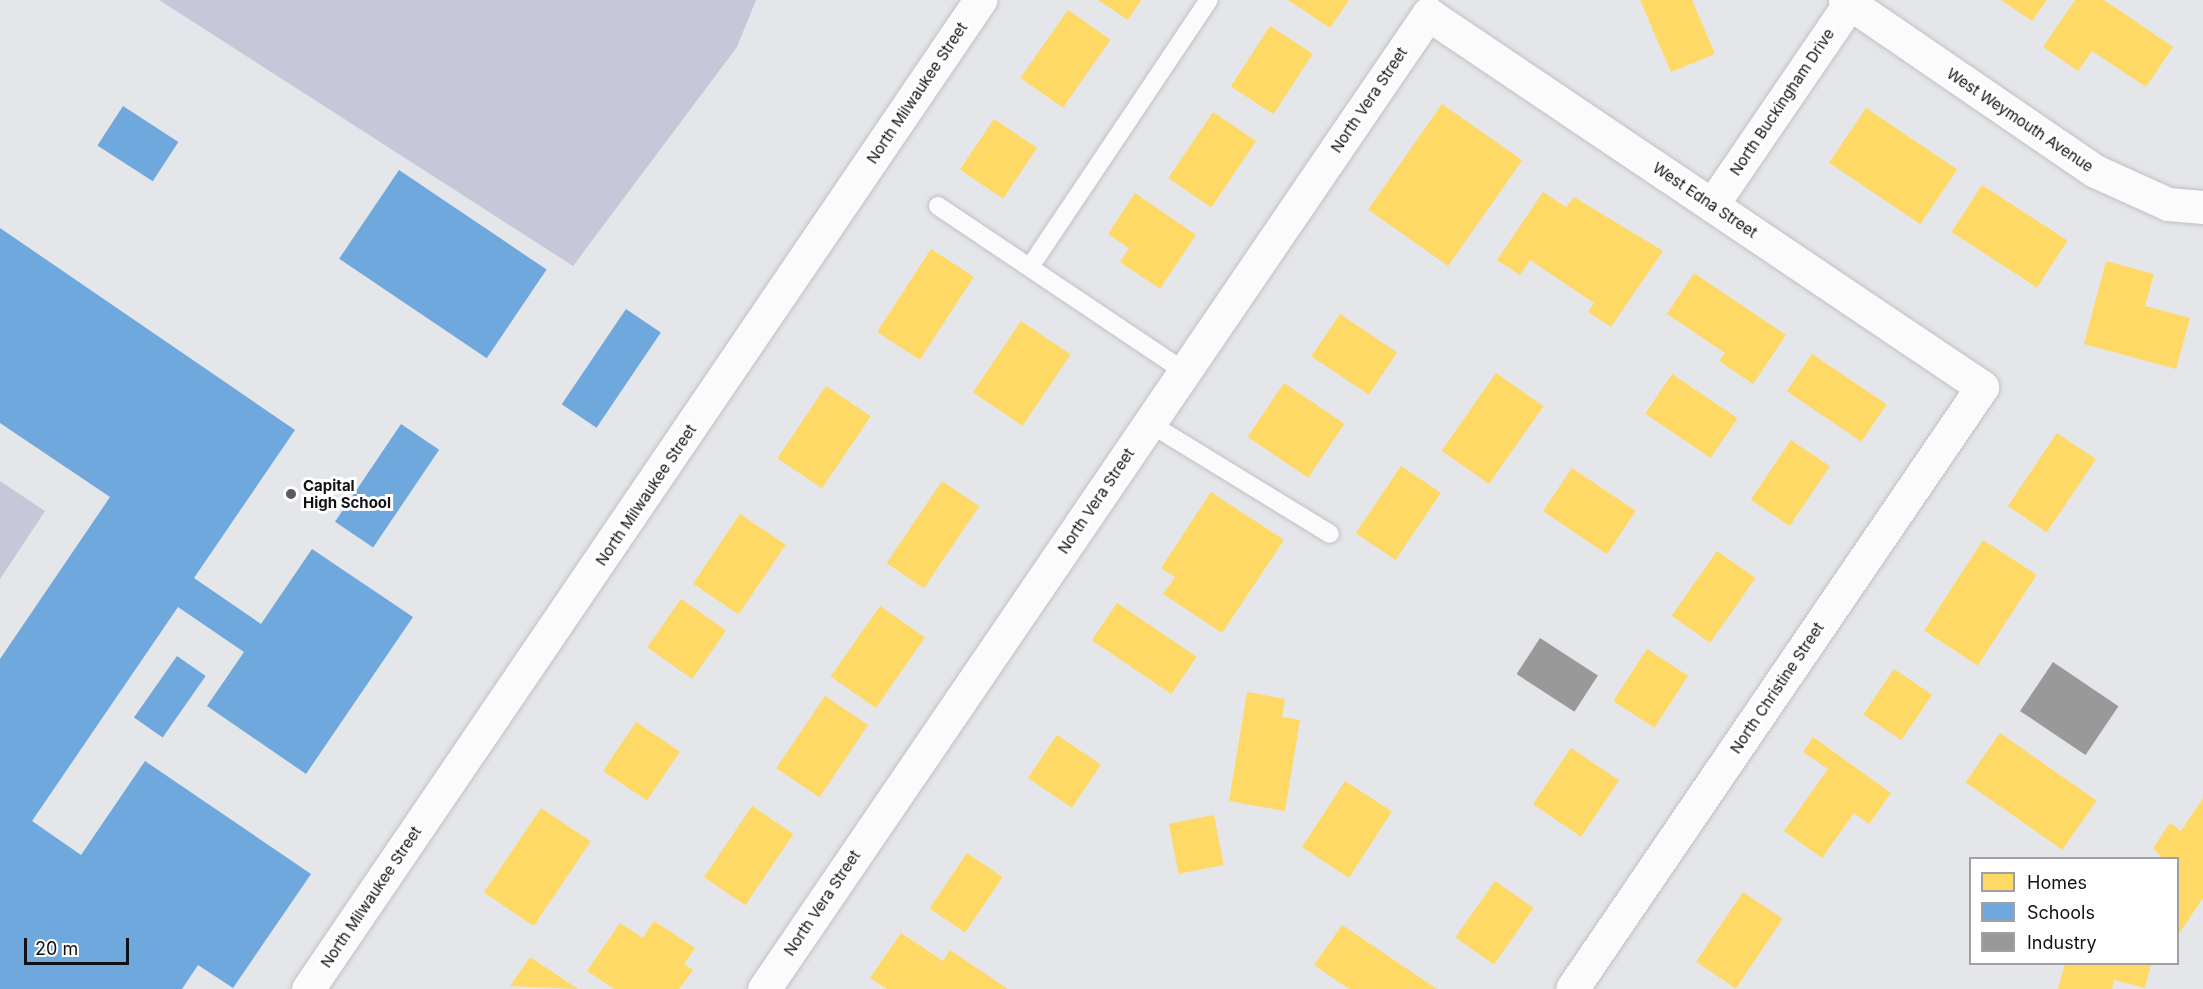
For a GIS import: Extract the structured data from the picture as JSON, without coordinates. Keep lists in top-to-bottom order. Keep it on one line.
{"streets":{"street":["North Milwaukee Street","North Vera Street","North Buckingham Drive","West Weymouth Avenue","West Edna Street","North Christine Street"]},"crossings":[["North Vera Street","West Edna Street"],["North Buckingham Drive","West Weymouth Avenue"],["North Buckingham Drive","West Edna Street"],["West Edna Street","North Christine Street"]],"places":["Capital High School"],"legend":["Homes","Schools","Industry"],"scale_bar":"20 m"}
